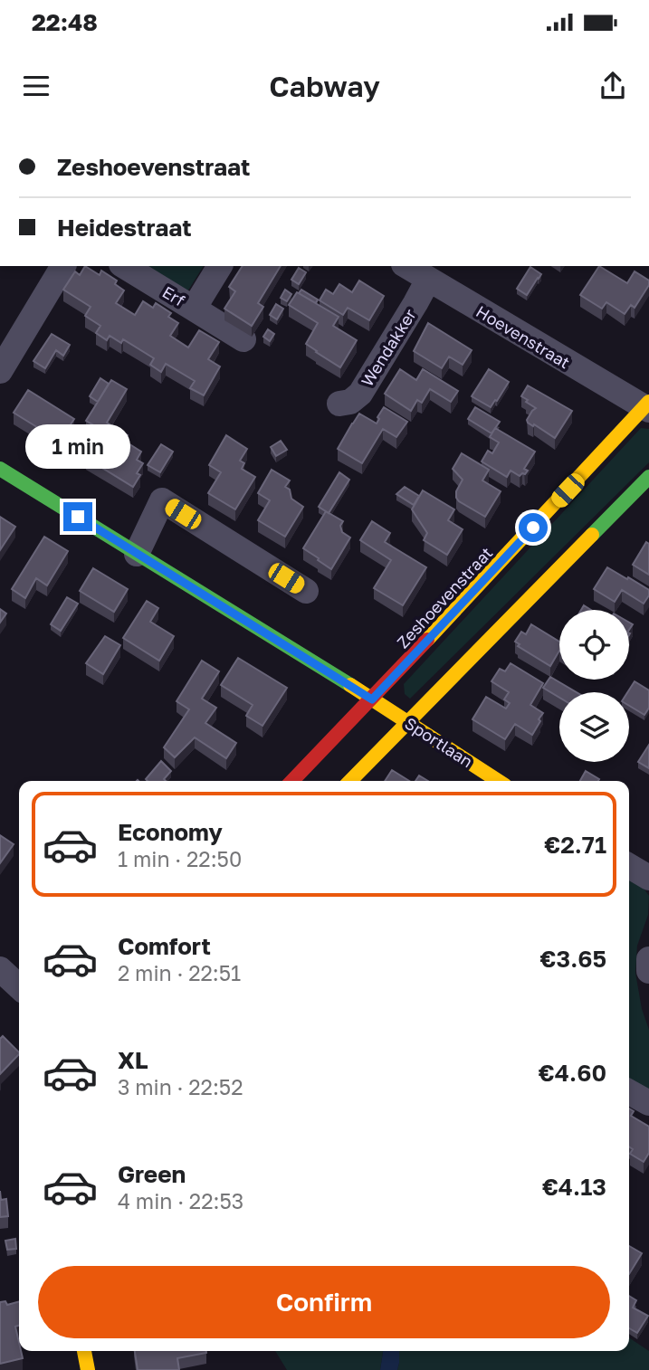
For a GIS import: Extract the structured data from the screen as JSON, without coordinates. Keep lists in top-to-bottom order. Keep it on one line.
{"streets":{"street":["Erf","Hoevenstraat","Wendakker","Zeshoevenstraat","Sportlaan"]},"crossings":[["Hoevenstraat","Wendakker"],["Hoevenstraat","Zeshoevenstraat"],["Zeshoevenstraat","Sportlaan"]],"page":{"status":"22:48","header":"Cabway","banner":["Zeshoevenstraat","Heidestraat"],"bubble":"1 min","list":[{"name":"Economy","note":"1 min · 22:50","value":"€2.71"},{"name":"Comfort","note":"2 min · 22:51","value":"€3.65"},{"name":"XL","note":"3 min · 22:52","value":"€4.60"},{"name":"Green","note":"4 min · 22:53","value":"€4.13"}],"buttons":"Confirm"}}
